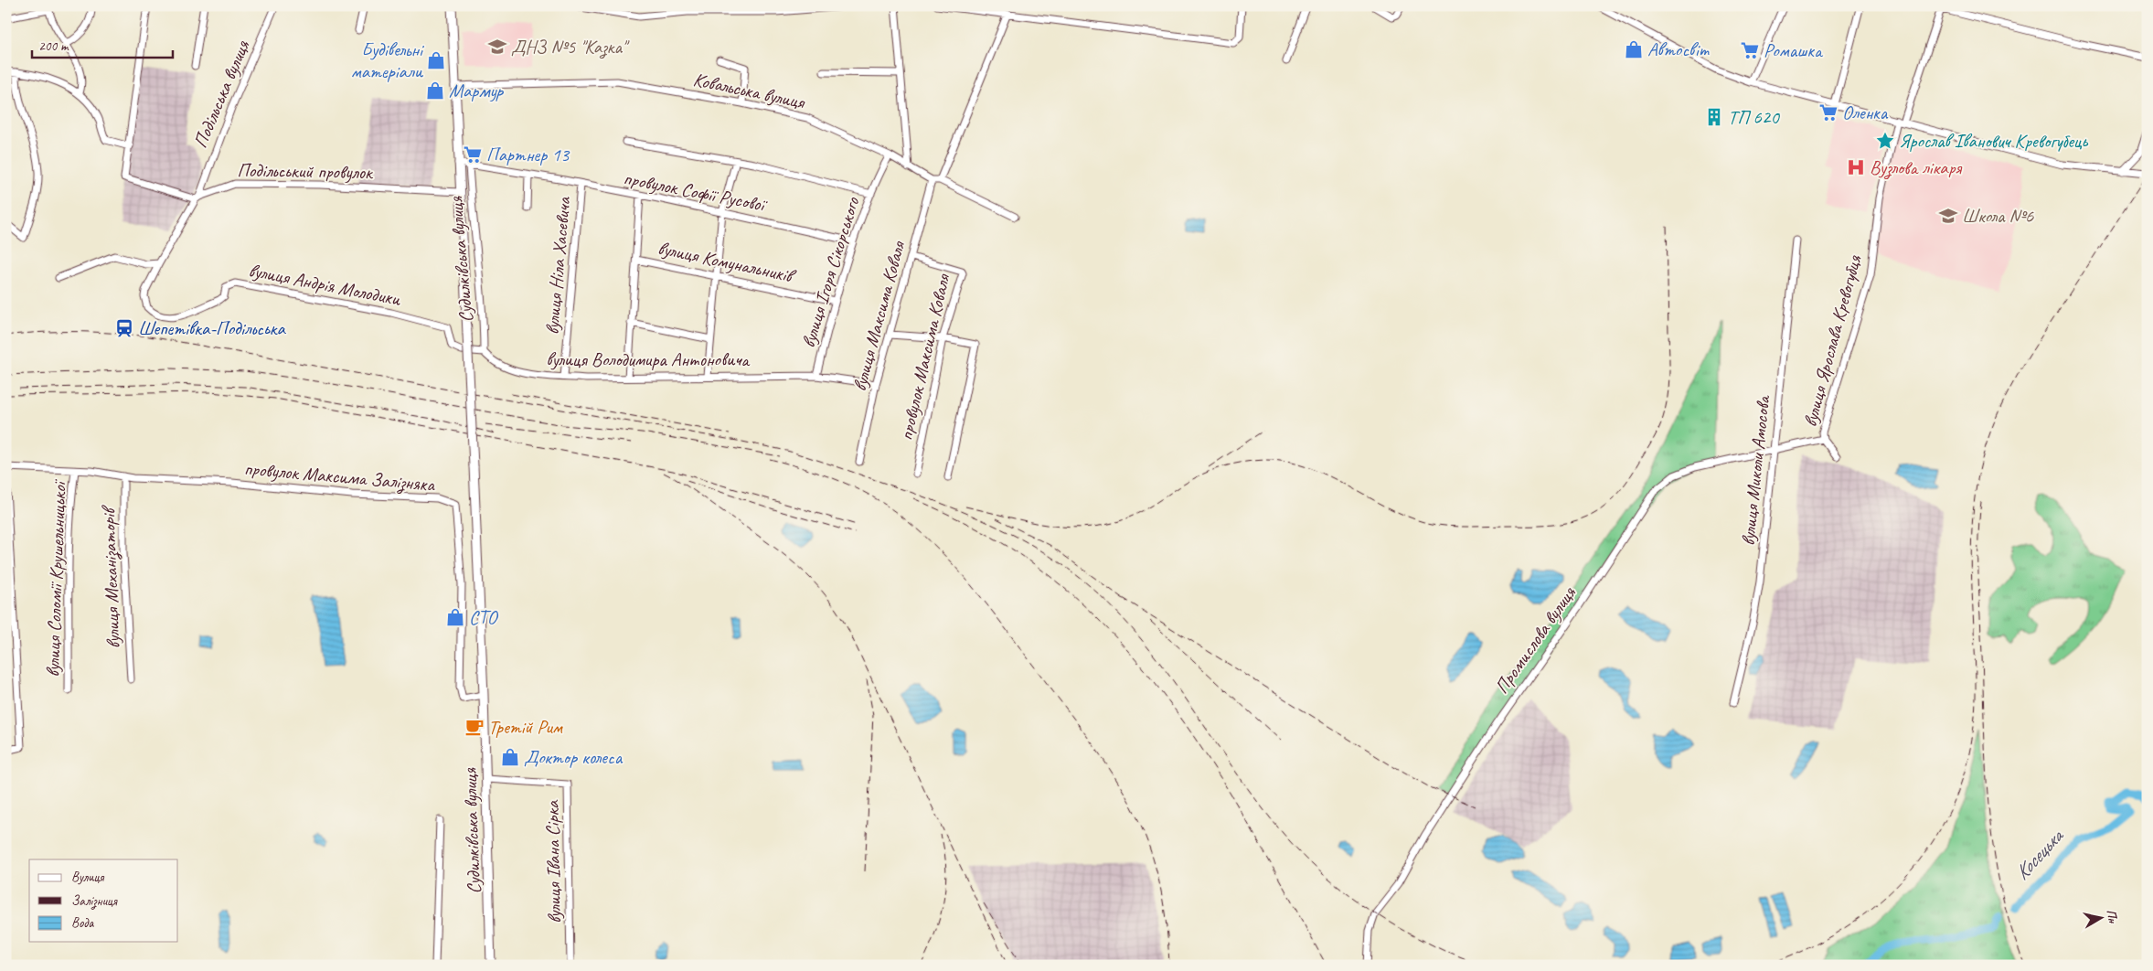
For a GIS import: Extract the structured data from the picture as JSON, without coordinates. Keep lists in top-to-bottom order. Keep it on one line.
{"streets":{"main road":["Судилківська вулиця"],"street":["Ковальська вулиця","Подільська вулиця","Подільський провулок","провулок Софії Русової","вулиця Комунальників","вулиця Ніла Хасевича","вулиця Ігоря Сікорського","вулиця Андрія Молодики","вулиця Максима Коваля","вулиця Ярослава Кревогубця","провулок Максима Коваля","вулиця Володимира Антоновича","вулиця Миколи Амосова","провулок Максима Залізняка","вулиця Механізаторів","вулиця Соломії Крушельницької","Промислова вулиця","вулиця Івана Сірка"]},"crossings":[["Ковальська вулиця","Судилківська вулиця"],["Ковальська вулиця","вулиця Ігоря Сікорського"],["Ковальська вулиця","вулиця Максима Коваля"],["Подільська вулиця","Подільський провулок"],["Подільський провулок","Судилківська вулиця"],["провулок Софії Русової","Судилківська вулиця"],["провулок Софії Русової","вулиця Ніла Хасевича"],["провулок Софії Русової","вулиця Ігоря Сікорського"],["Судилківська вулиця","вулиця Андрія Молодики"],["Судилківська вулиця","вулиця Володимира Антоновича"],["Судилківська вулиця","провулок Максима Залізняка"],["Судилківська вулиця","вулиця Івана Сірка"],["вулиця Комунальників","вулиця Ігоря Сікорського"],["вулиця Ніла Хасевича","вулиця Володимира Антоновича"],["вулиця Ігоря Сікорського","вулиця Володимира Антоновича"],["вулиця Максима Коваля","провулок Максима Коваля"],["вулиця Максима Коваля","вулиця Володимира Антоновича"],["вулиця Ярослава Кревогубця","Промислова вулиця"],["вулиця Миколи Амосова","Промислова вулиця"],["провулок Максима Залізняка","вулиця Механізаторів"],["провулок Максима Залізняка","вулиця Соломії Крушельницької"]],"water":["Косецька"],"places":{"school or university":["ДНЗ №5 \"Казка\"","Школа №6"],"shop":["Автосвіт","Будівельні матеріали","Мармур","СТО","Доктор колеса"],"supermarket":["Ромашка","Оленка","Партнер 13"],"building":["ТП 620"],"place":["Ярослав Іванович Кревогубець"],"hospital":["Вузлова лікаря"],"station":["Шепетівка-Подільська"],"cafe":["Третій Рим"]},"legend":["Вулиця","Залізниця","Вода"],"scale_bar":"200 m","north":"right"}
